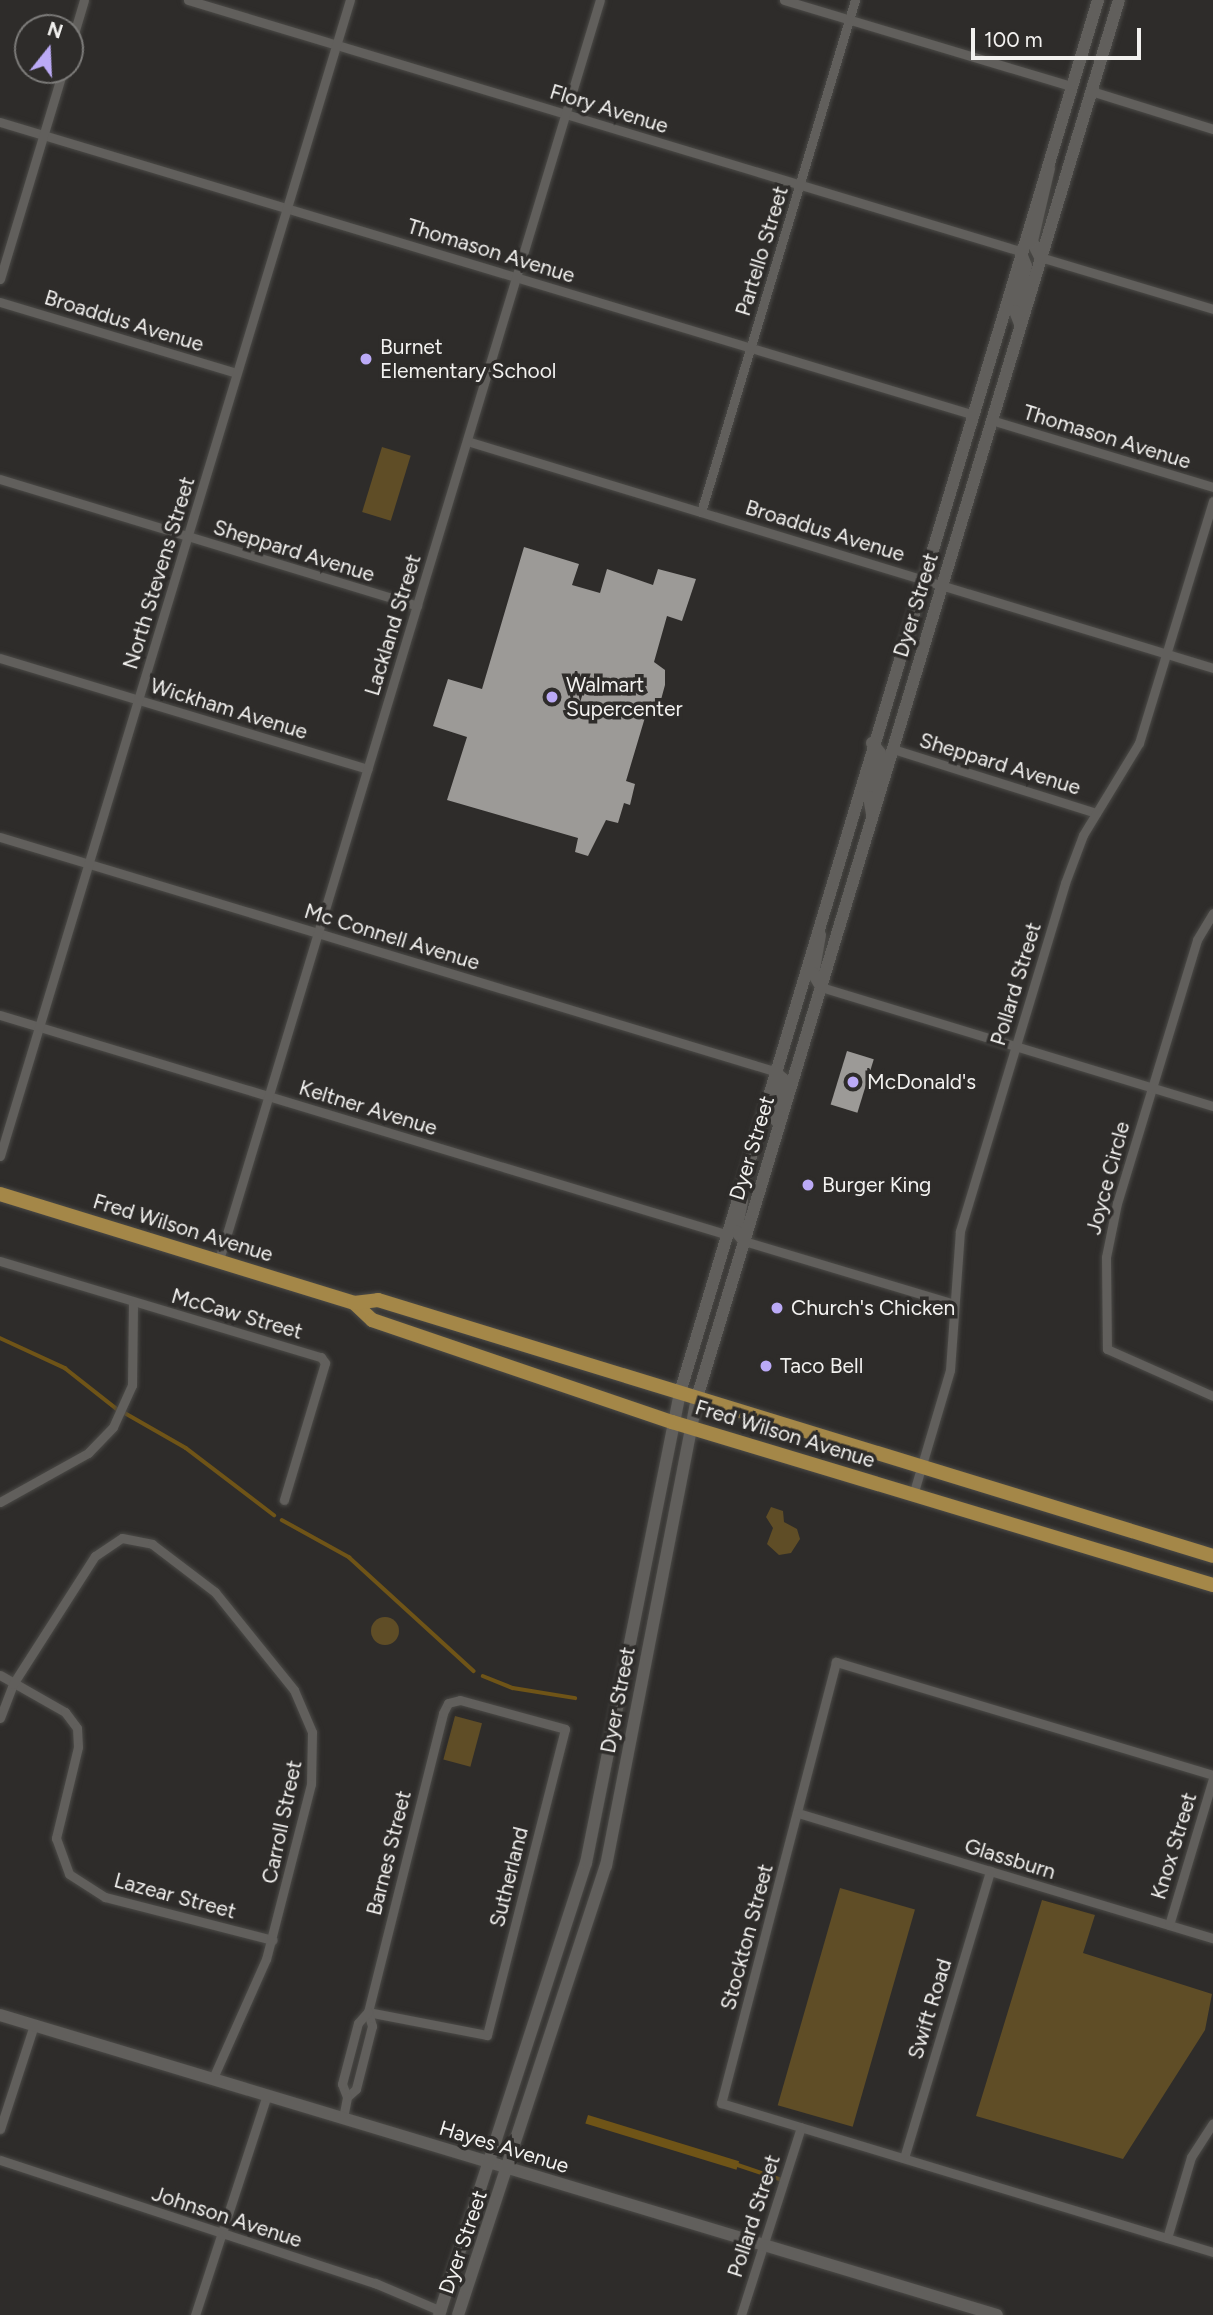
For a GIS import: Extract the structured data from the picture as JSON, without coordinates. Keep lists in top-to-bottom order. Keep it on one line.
{"streets":{"main road":["Dyer Street","Fred Wilson Avenue","Hayes Avenue"],"street":["Flory Avenue","Thomason Avenue","Partello Street","Broaddus Avenue","Sheppard Avenue","North Stevens Street","Lackland Street","Wickham Avenue","Mc Connell Avenue","Pollard Street","Keltner Avenue","Joyce Circle","McCaw Street","Carroll Street","Knox Street","Barnes Street","Glassburn","Sutherland","Lazear Street","Stockton Street","Swift Road","Johnson Avenue"]},"crossings":[["Flory Avenue","Partello Street"],["Flory Avenue","North Stevens Street"],["Flory Avenue","Dyer Street"],["Flory Avenue","Lackland Street"],["Thomason Avenue","Partello Street"],["Thomason Avenue","North Stevens Street"],["Thomason Avenue","Dyer Street"],["Thomason Avenue","Lackland Street"],["Partello Street","Broaddus Avenue"],["Broaddus Avenue","North Stevens Street"],["Broaddus Avenue","Dyer Street"],["Broaddus Avenue","Lackland Street"],["Broaddus Avenue","Pollard Street"],["Sheppard Avenue","North Stevens Street"],["Sheppard Avenue","Dyer Street"],["Sheppard Avenue","Lackland Street"],["Sheppard Avenue","Pollard Street"],["North Stevens Street","Wickham Avenue"],["North Stevens Street","Mc Connell Avenue"],["North Stevens Street","Keltner Avenue"],["Dyer Street","Mc Connell Avenue"],["Dyer Street","Keltner Avenue"],["Dyer Street","Fred Wilson Avenue"],["Dyer Street","Hayes Avenue"],["Dyer Street","Johnson Avenue"],["Lackland Street","Wickham Avenue"],["Lackland Street","Mc Connell Avenue"],["Lackland Street","Keltner Avenue"],["Lackland Street","Fred Wilson Avenue"],["Pollard Street","Fred Wilson Avenue"],["Pollard Street","Stockton Street"],["Pollard Street","Hayes Avenue"],["Carroll Street","Lazear Street"],["Carroll Street","Hayes Avenue"],["Knox Street","Glassburn"],["Knox Street","Stockton Street"],["Barnes Street","Sutherland"],["Barnes Street","Hayes Avenue"],["Glassburn","Stockton Street"],["Glassburn","Swift Road"],["Stockton Street","Swift Road"]],"places":["Burnet Elementary School","Walmart Supercenter","McDonald's","Burger King","Church's Chicken","Taco Bell"],"scale_bar":"100 m","north":"top"}
